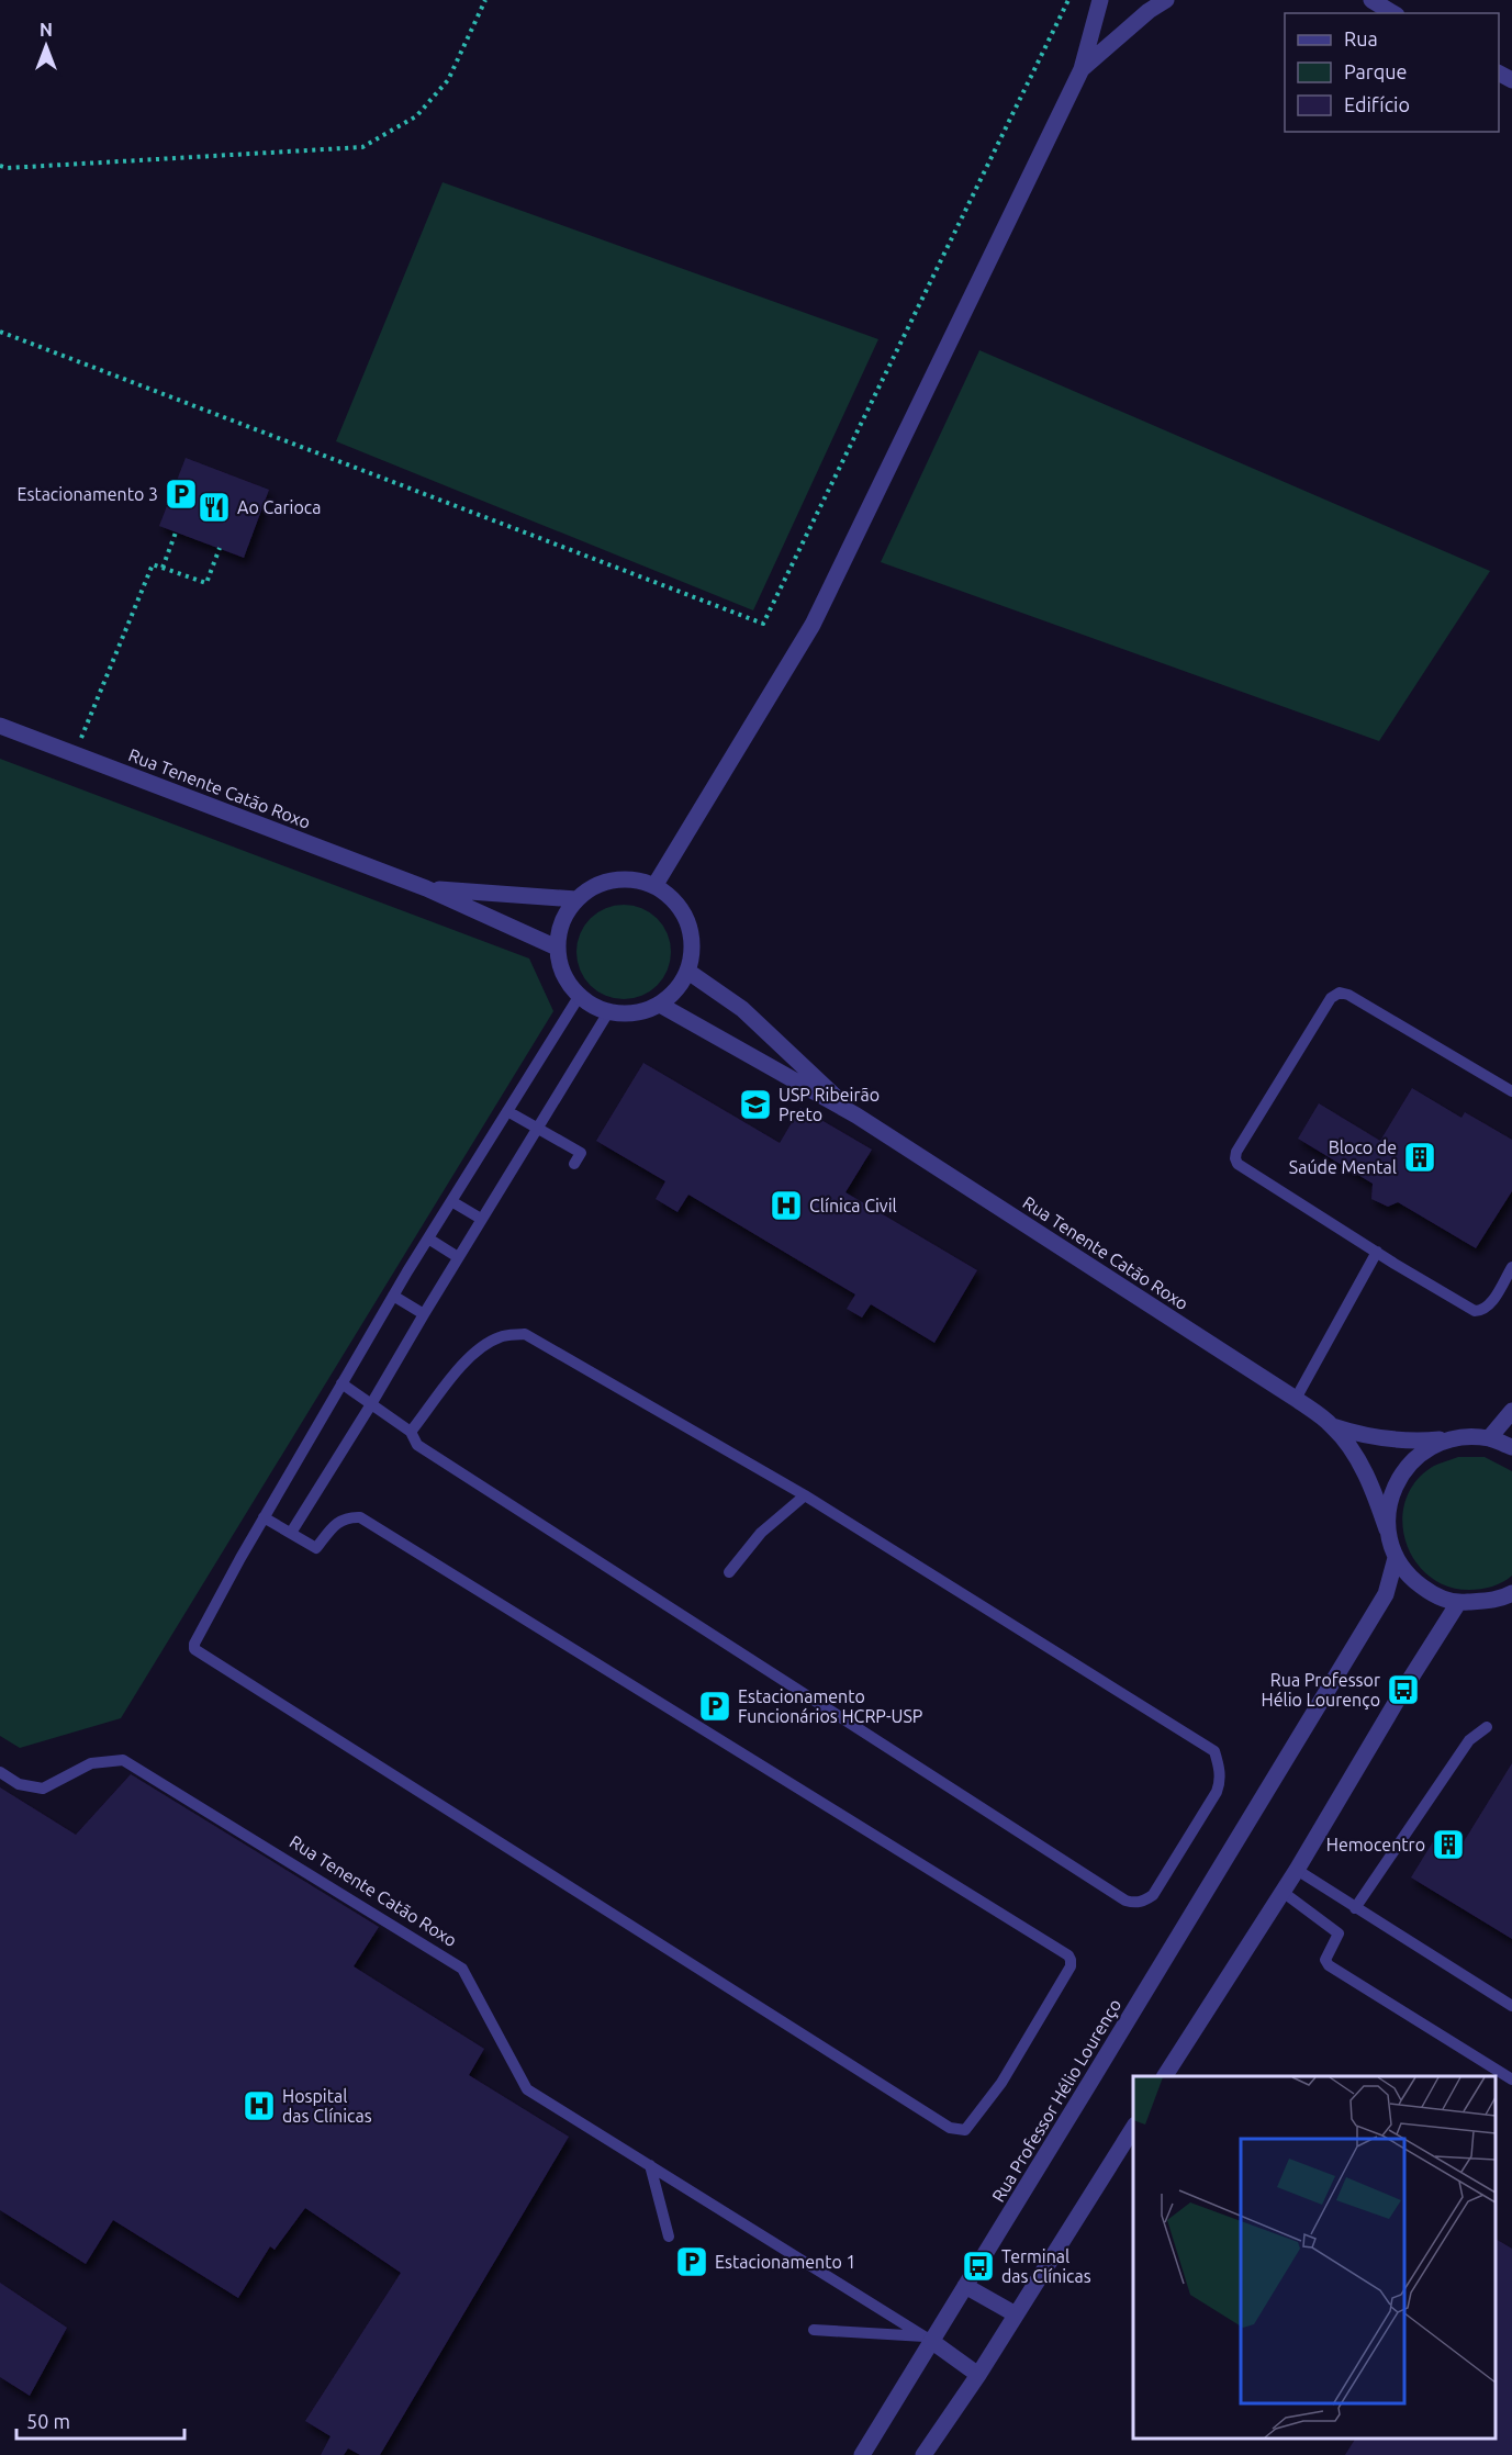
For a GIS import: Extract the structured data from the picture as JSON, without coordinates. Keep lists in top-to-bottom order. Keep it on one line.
{"streets":{"street":["Rua Tenente Catão Roxo","Rua Professor Hélio Lourenço"]},"crossings":[["Rua Tenente Catão Roxo","Rua Professor Hélio Lourenço"]],"places":{"parking":["Estacionamento 3","Estacionamento Funcionários HCRP-USP","Estacionamento 1"],"restaurant":["Ao Carioca"],"school or university":["USP Ribeirão Preto"],"building":["Bloco de Saúde Mental","Hemocentro"],"hospital":["Clínica Civil","Hospital das Clínicas"],"bus stop":["Rua Professor Hélio Lourenço","Terminal das Clínicas"]},"legend":["Rua","Parque","Edifício"],"scale_bar":"50 m","north":"top"}
